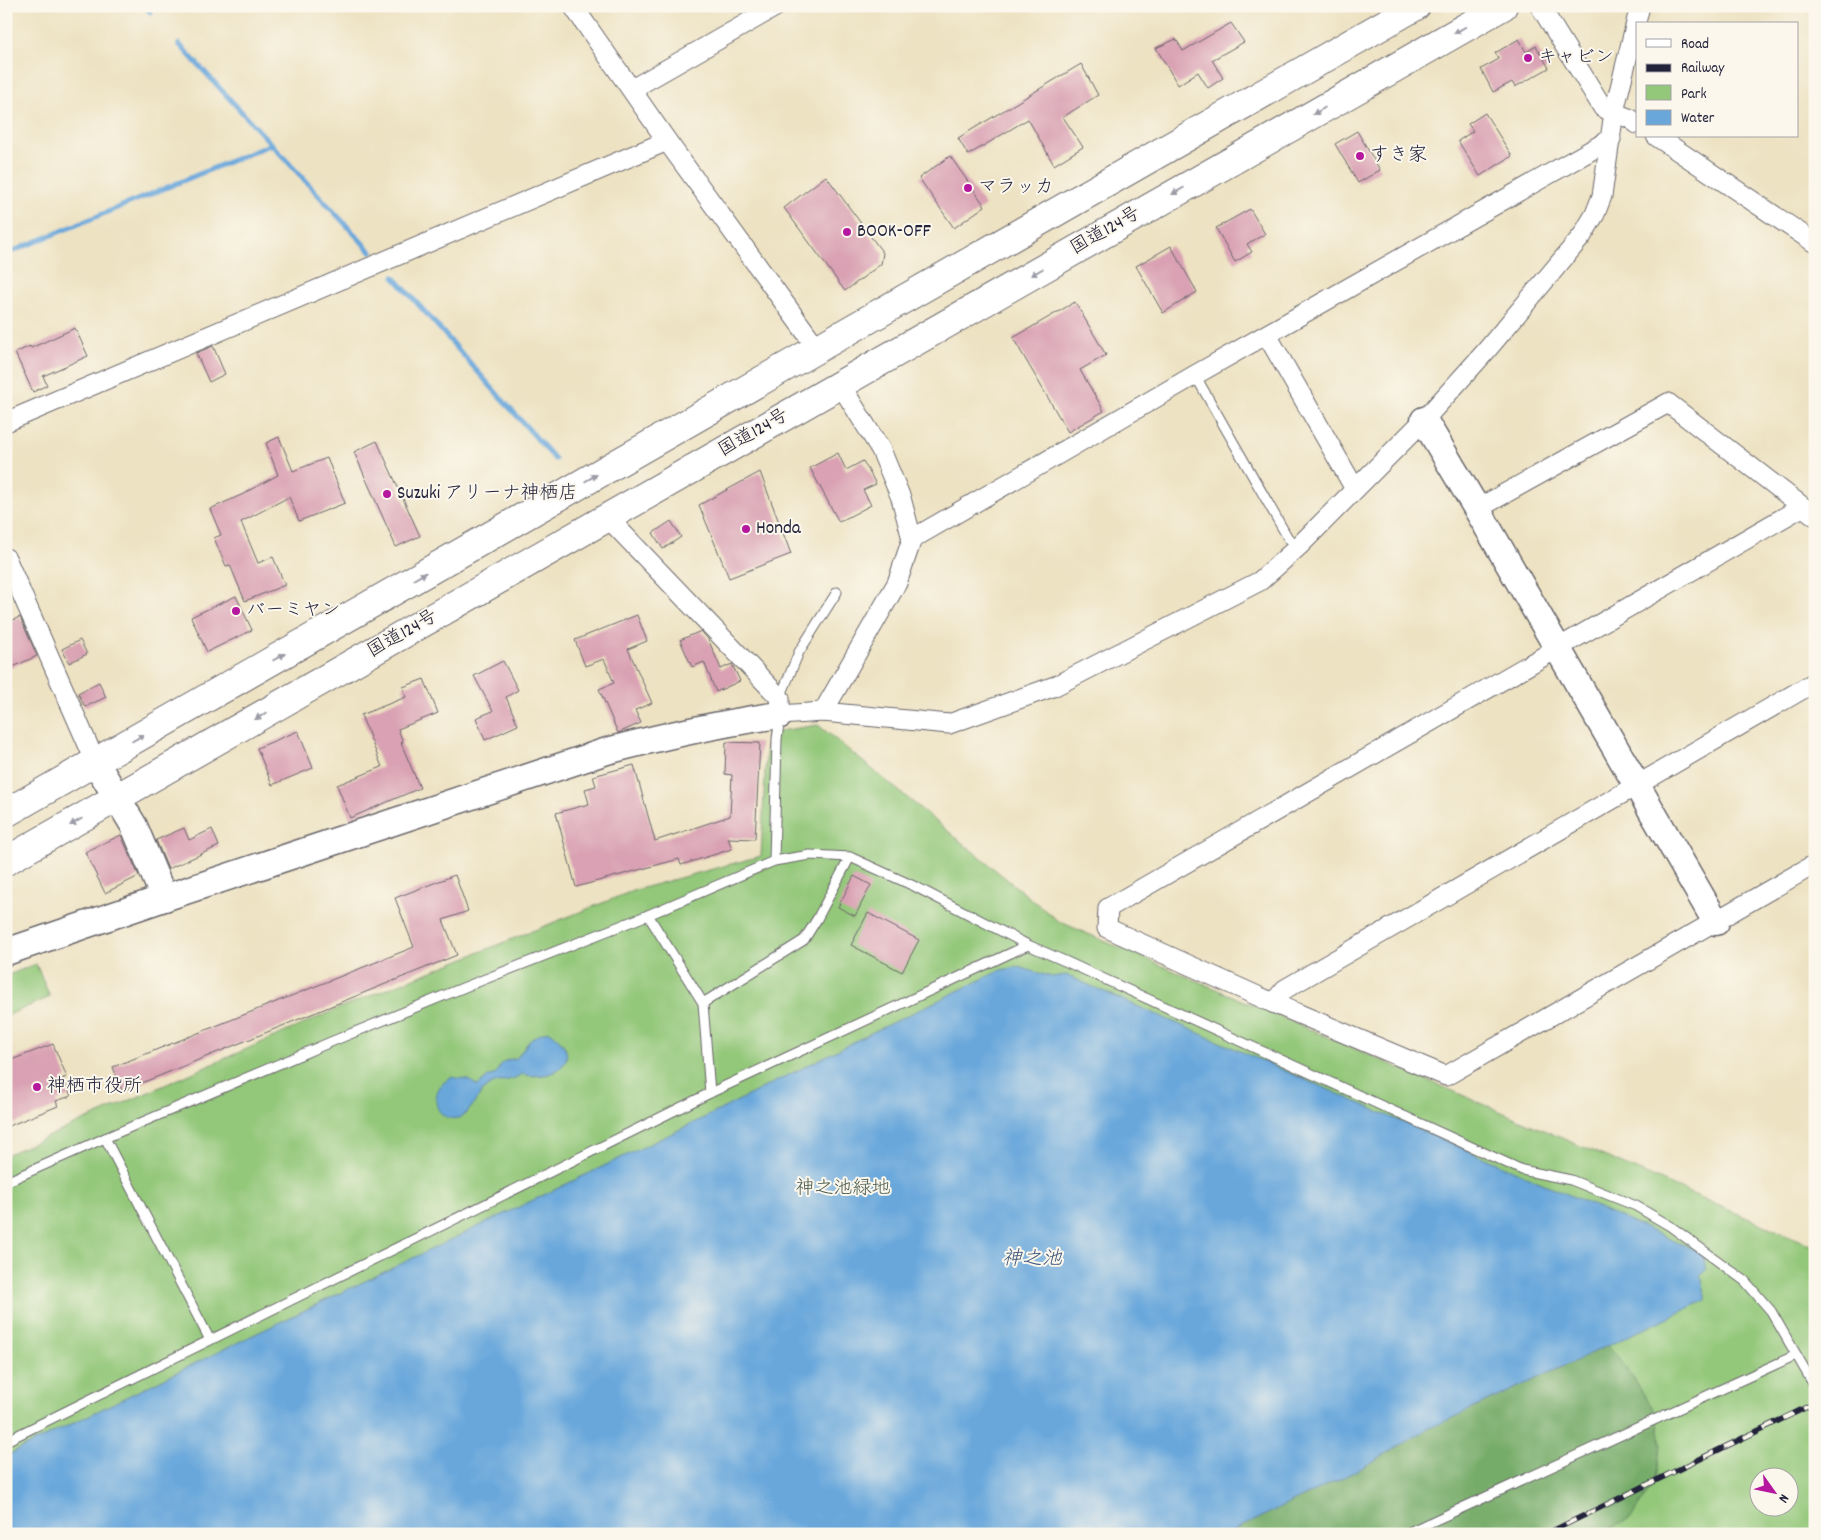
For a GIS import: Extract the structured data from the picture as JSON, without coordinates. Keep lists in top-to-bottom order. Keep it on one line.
{"streets":{"highway":["国道124号"]},"water":["神之池"],"parks":["神之池緑地"],"places":["キャビン","すき家","マラッカ","BOOK-OFF","Suzuki アリーナ神栖店","Honda","バーミヤン","神栖市役所"],"legend":["Road","Railway","Park","Water"],"north":"bottom right"}
